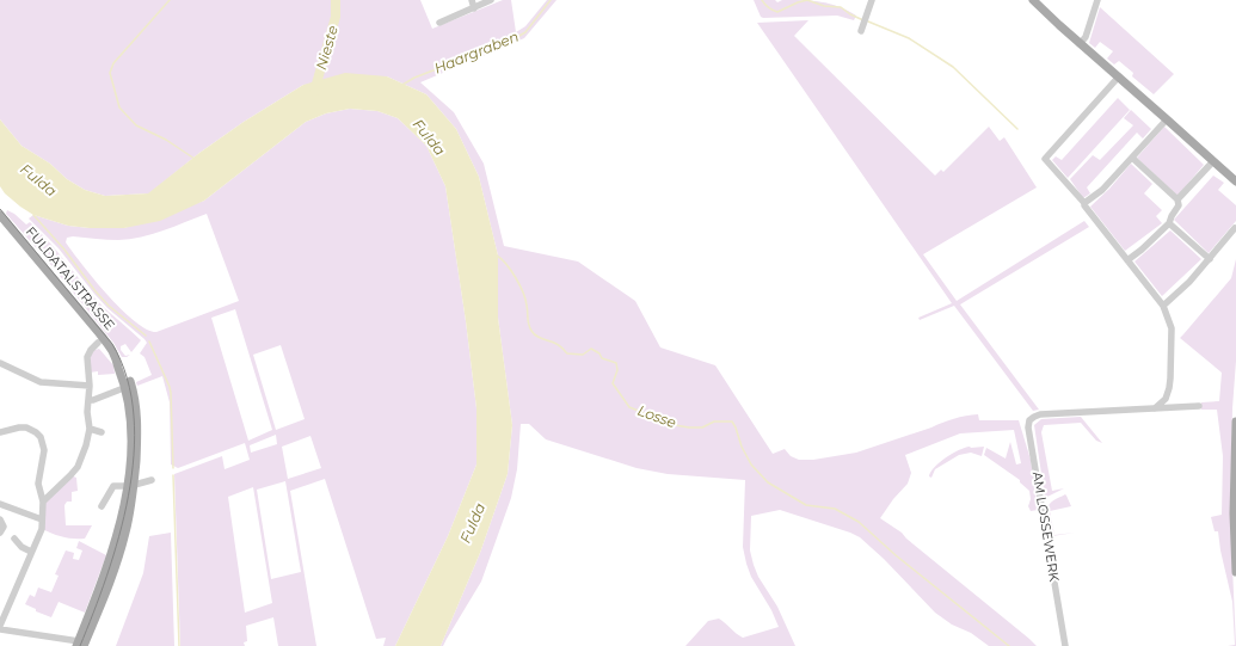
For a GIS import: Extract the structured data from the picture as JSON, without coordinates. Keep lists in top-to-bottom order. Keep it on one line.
{"streets":{"main road":["FULDATALSTRASSE"],"street":["AM LOSSEWERK"]},"water":["Nieste","Haargraben","Fulda","Losse"]}
